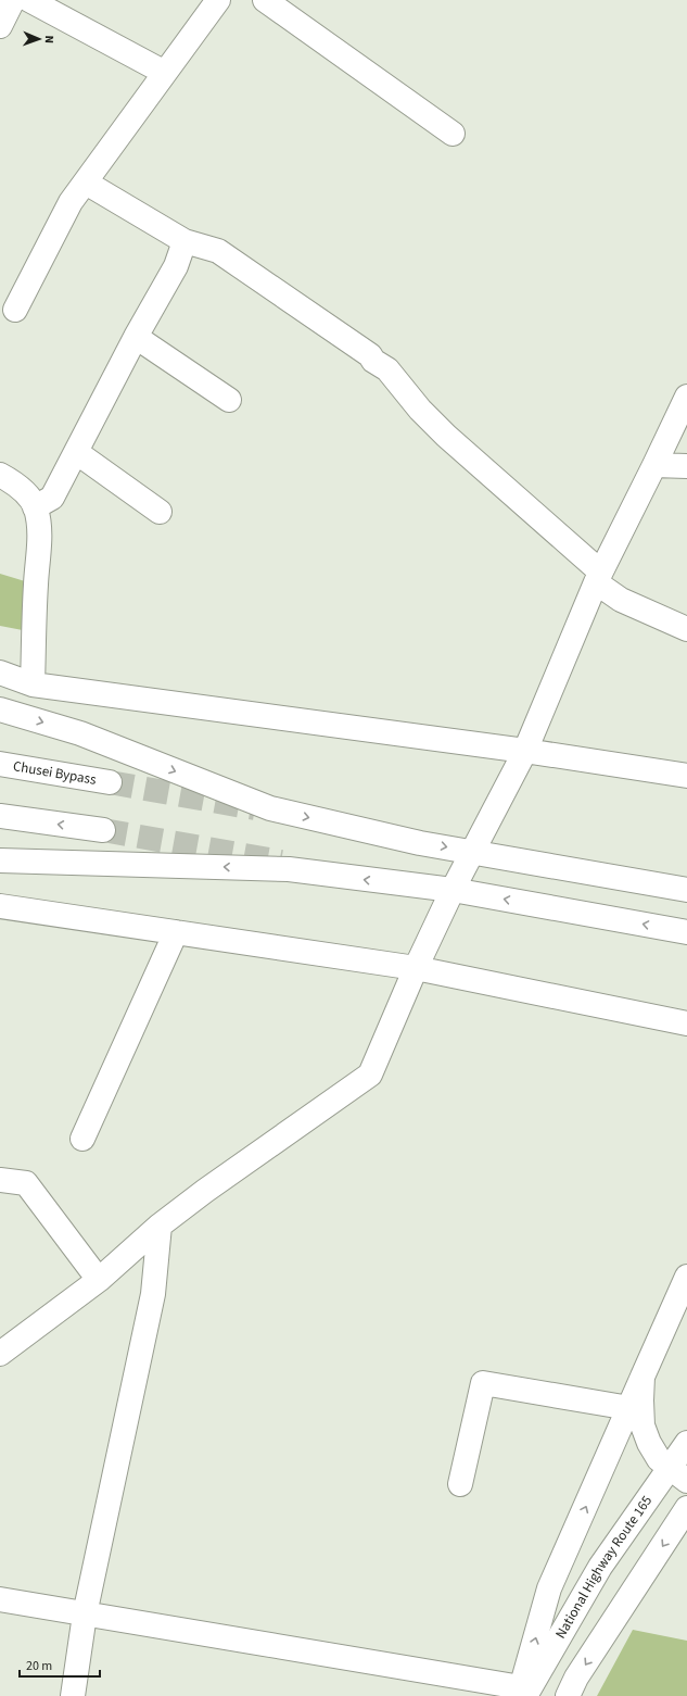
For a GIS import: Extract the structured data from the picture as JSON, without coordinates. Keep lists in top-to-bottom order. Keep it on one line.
{"streets":{"main road":["Chusei Bypass","National Highway Route 165"]},"scale_bar":"20 m","north":"right"}
